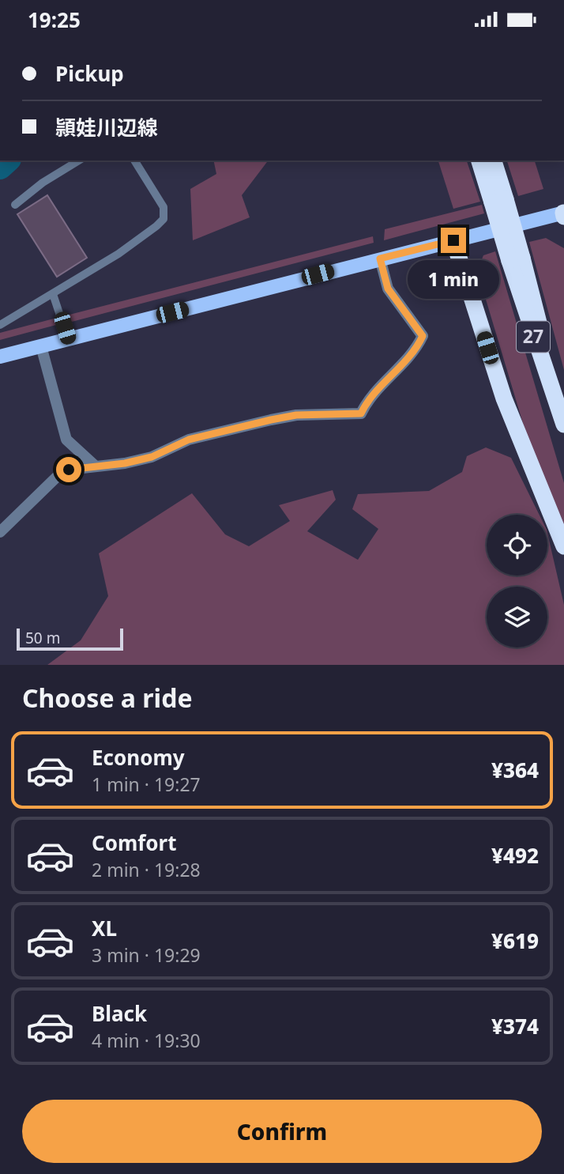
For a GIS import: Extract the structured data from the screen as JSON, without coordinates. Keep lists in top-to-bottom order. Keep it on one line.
{"streets":{"highway":["27"]},"scale_bar":"50 m","page":{"status":"19:25","banner":["Pickup","頴娃川辺線"],"bubble":"1 min","scale":"50 m","heading":"Choose a ride","list":[{"name":"Economy","note":"1 min · 19:27","value":"¥364"},{"name":"Comfort","note":"2 min · 19:28","value":"¥492"},{"name":"XL","note":"3 min · 19:29","value":"¥619"},{"name":"Black","note":"4 min · 19:30","value":"¥374"}],"buttons":"Confirm"}}
